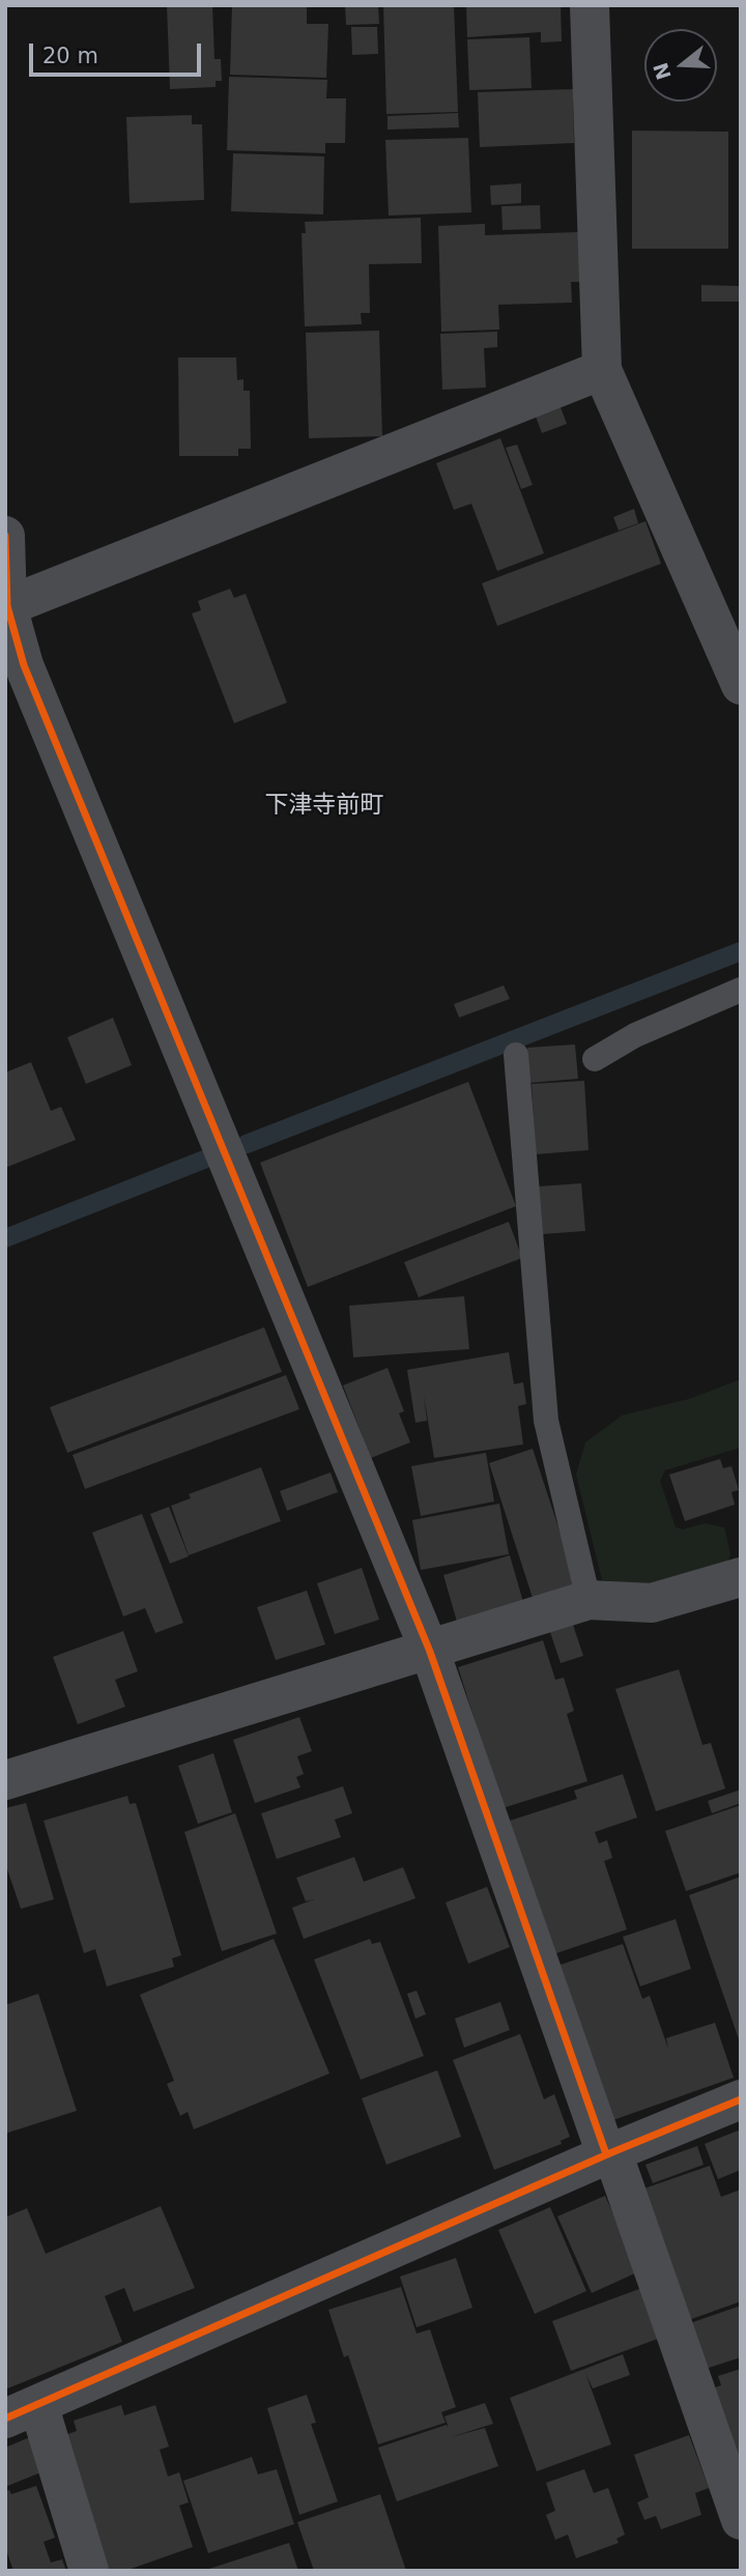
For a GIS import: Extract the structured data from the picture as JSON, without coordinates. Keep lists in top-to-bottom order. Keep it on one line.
{"districts":["下津寺前町"],"scale_bar":"20 m","north":"left"}
